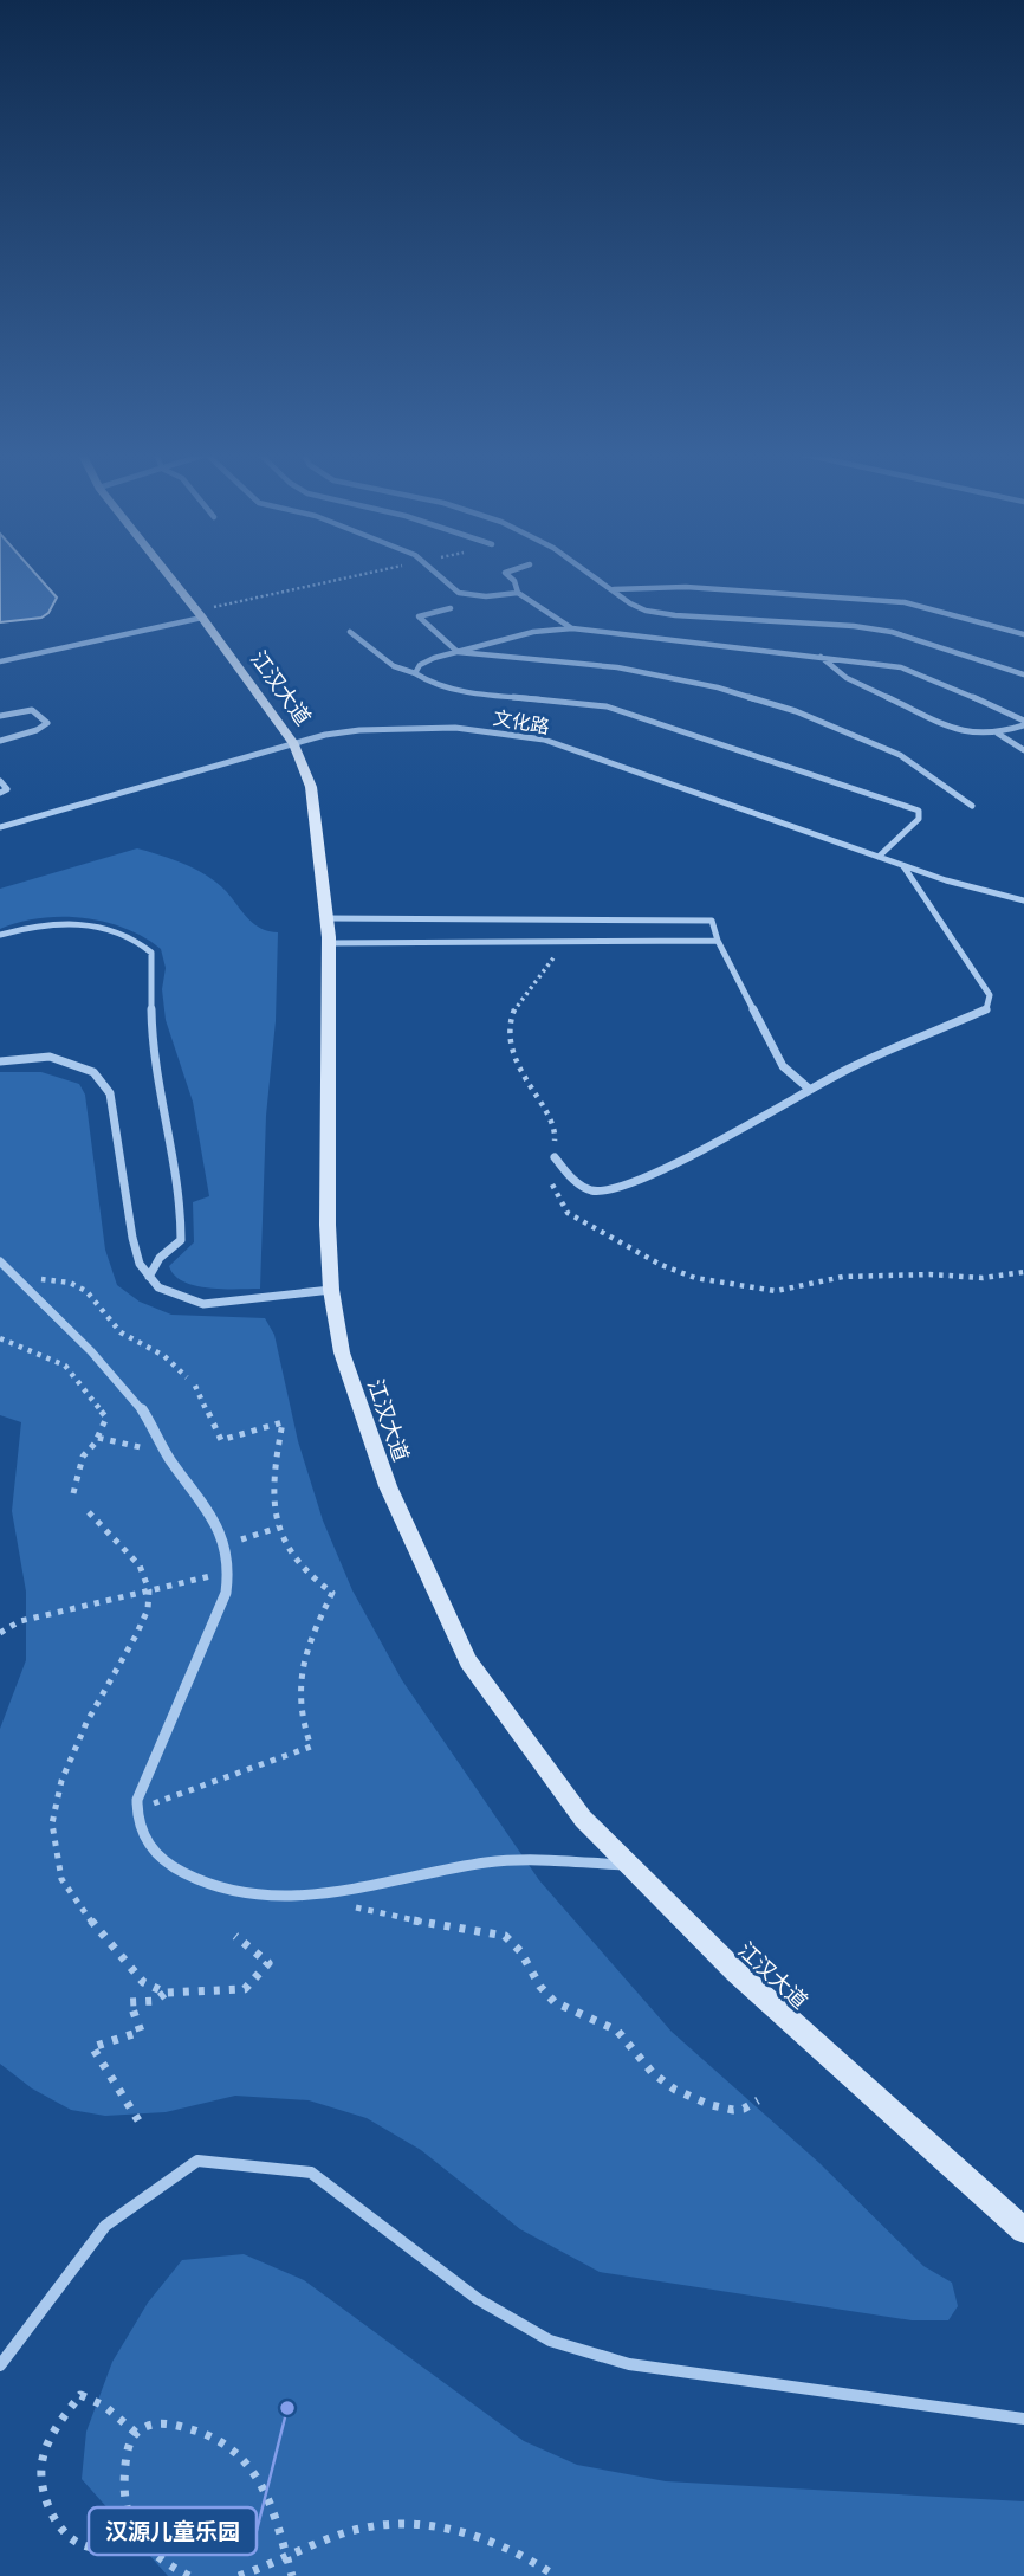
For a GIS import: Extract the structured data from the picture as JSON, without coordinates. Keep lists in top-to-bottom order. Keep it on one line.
{"streets":{"main road":["江汉大道"],"street":["文化路"]},"crossings":[["江汉大道","文化路"]],"places":["汉源儿童乐园"]}
